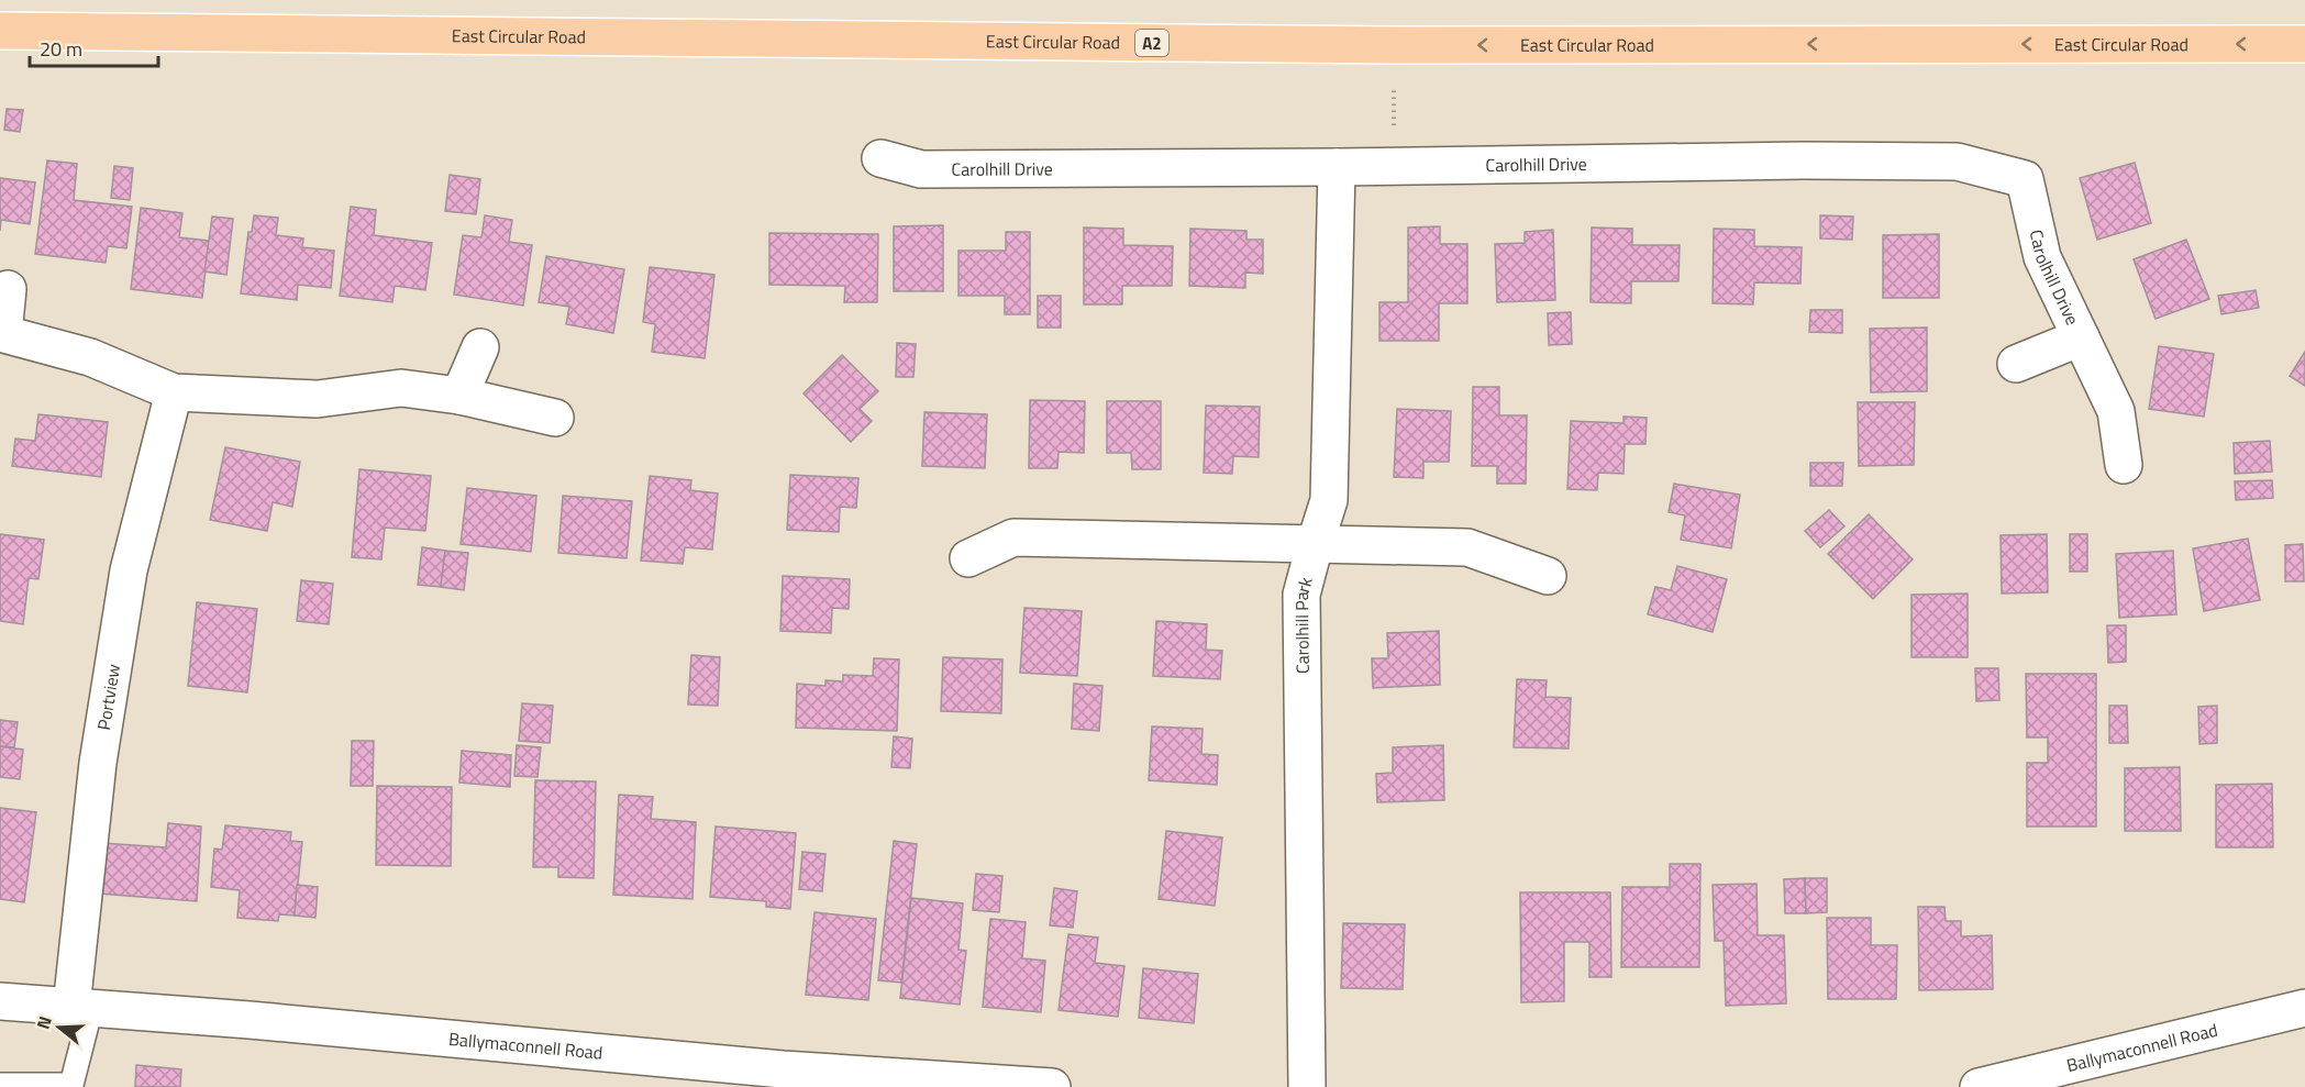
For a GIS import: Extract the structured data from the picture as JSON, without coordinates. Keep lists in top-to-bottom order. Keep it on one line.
{"streets":{"highway":["East Circular Road","A2"],"street":["Carolhill Drive","Carolhill Park","Portview","Ballymaconnell Road"]},"crossings":[["Carolhill Drive","Carolhill Park"],["Portview","Ballymaconnell Road"]],"one_way":["East Circular Road"],"scale_bar":"20 m","north":"left"}
